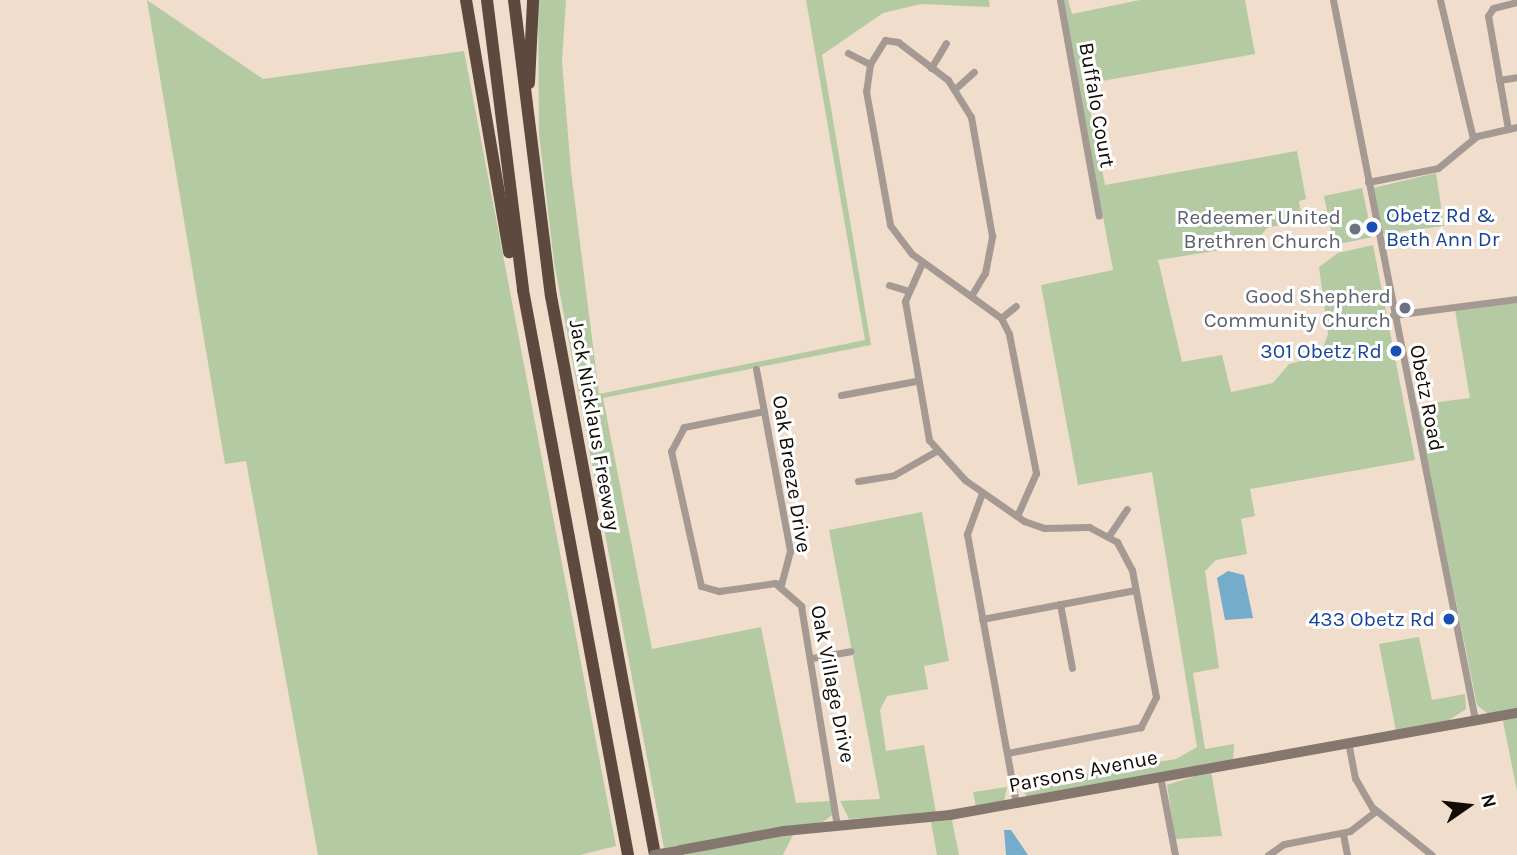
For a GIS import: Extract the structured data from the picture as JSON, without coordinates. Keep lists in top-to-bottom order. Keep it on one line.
{"streets":{"highway":["Jack Nicklaus Freeway"],"street":["Buffalo Court","Obetz Road","Oak Breeze Drive","Oak Village Drive","Parsons Avenue"]},"crossings":[["Obetz Road","Parsons Avenue"],["Jack Nicklaus Freeway","Parsons Avenue"],["Oak Breeze Drive","Oak Village Drive"],["Oak Village Drive","Parsons Avenue"]],"places":["Obetz Rd & Beth Ann Dr","Redeemer United Brethren Church","Good Shepherd Community Church","301 Obetz Rd","433 Obetz Rd"],"north":"right"}
